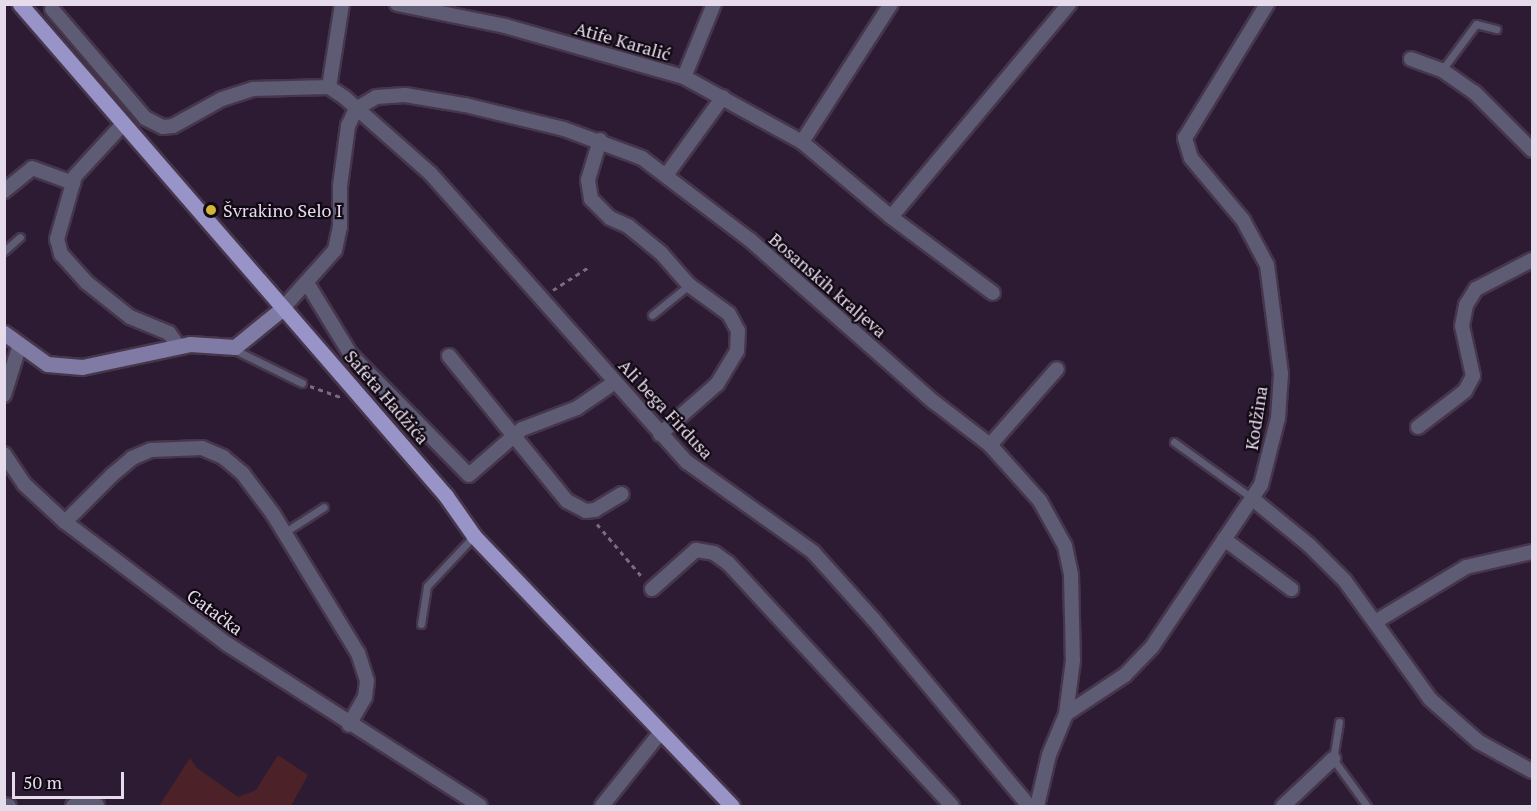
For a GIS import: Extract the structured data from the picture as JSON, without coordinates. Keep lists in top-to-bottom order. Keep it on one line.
{"streets":{"main road":["Safeta Hadžića"],"street":["Atife Karalić","Bosanskih kraljeva","Ali bega Firdusa","Kodžina","Gatačka"]},"crossings":[["Bosanskih kraljeva","Ali bega Firdusa"],["Bosanskih kraljeva","Kodžina"]],"places":["Švrakino Selo I"],"scale_bar":"50 m"}
